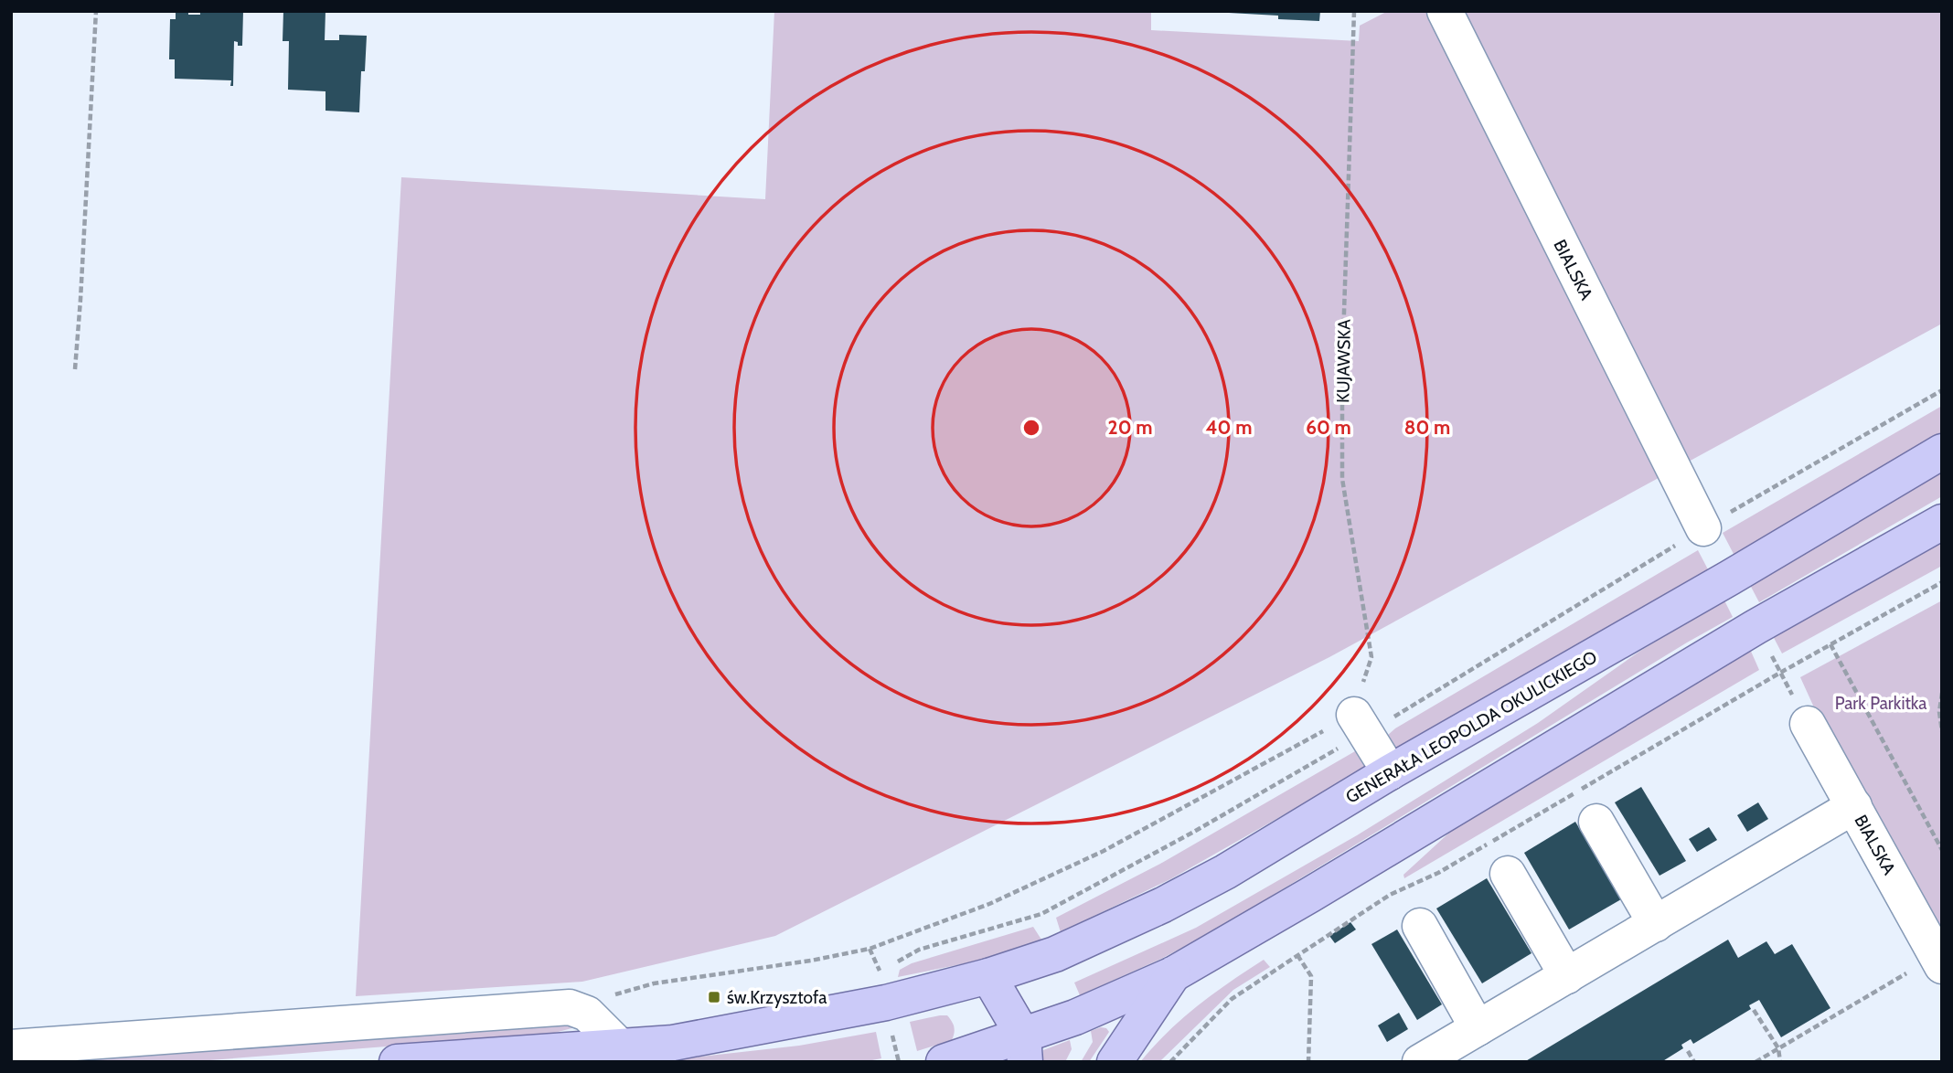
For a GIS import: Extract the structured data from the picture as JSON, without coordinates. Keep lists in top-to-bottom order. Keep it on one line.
{"streets":{"main road":["GENERAŁA LEOPOLDA OKULICKIEGO"],"street":["BIALSKA"],"path":["KUJAWSKA"]},"parks":["Park Parkitka"],"places":{"transit":["św.Krzysztofa"]},"rings":["20 m","40 m","60 m","80 m"]}
